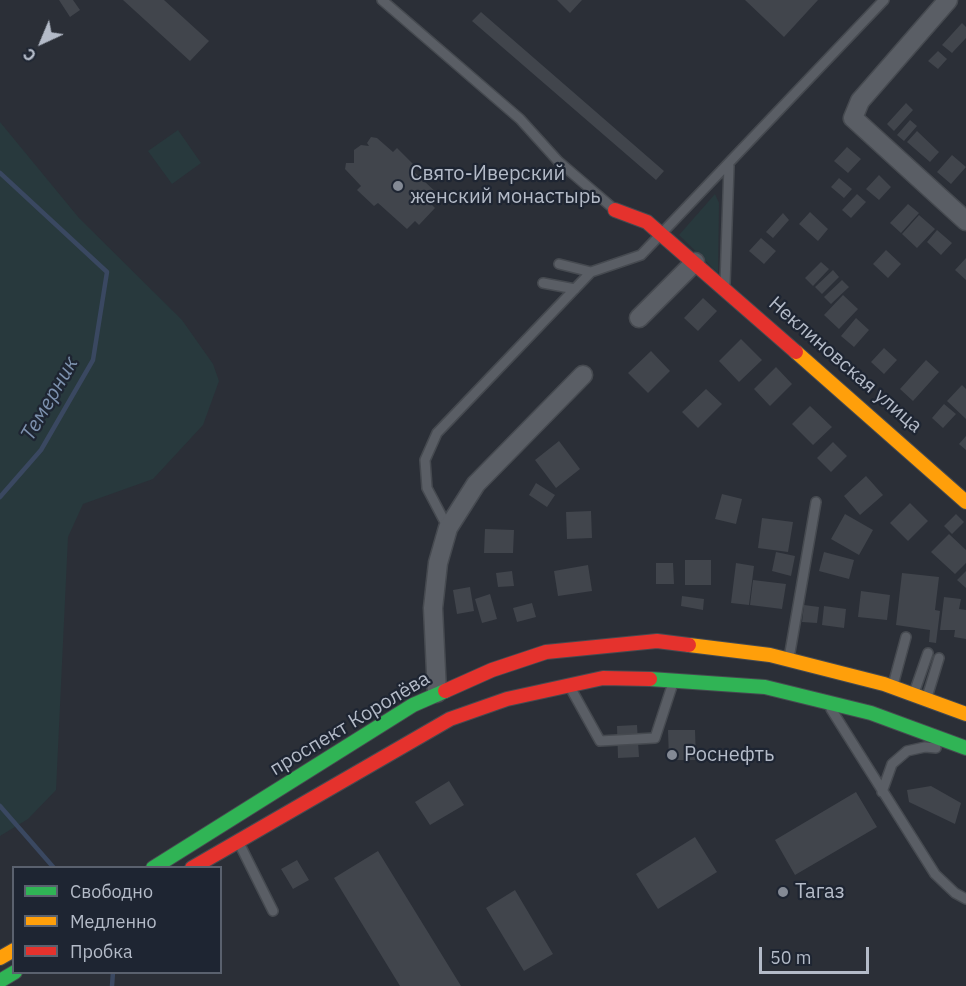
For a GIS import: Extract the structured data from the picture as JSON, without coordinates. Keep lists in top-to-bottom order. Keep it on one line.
{"streets":{"main road":["Неклиновская улица","проспект Королёва"]},"water":["Темерник"],"places":["Свято-Иверский женский монастырь","Роснефть","Тагаз"],"legend":["Свободно","Медленно","Пробка"],"scale_bar":"50 m","north":"bottom left"}
